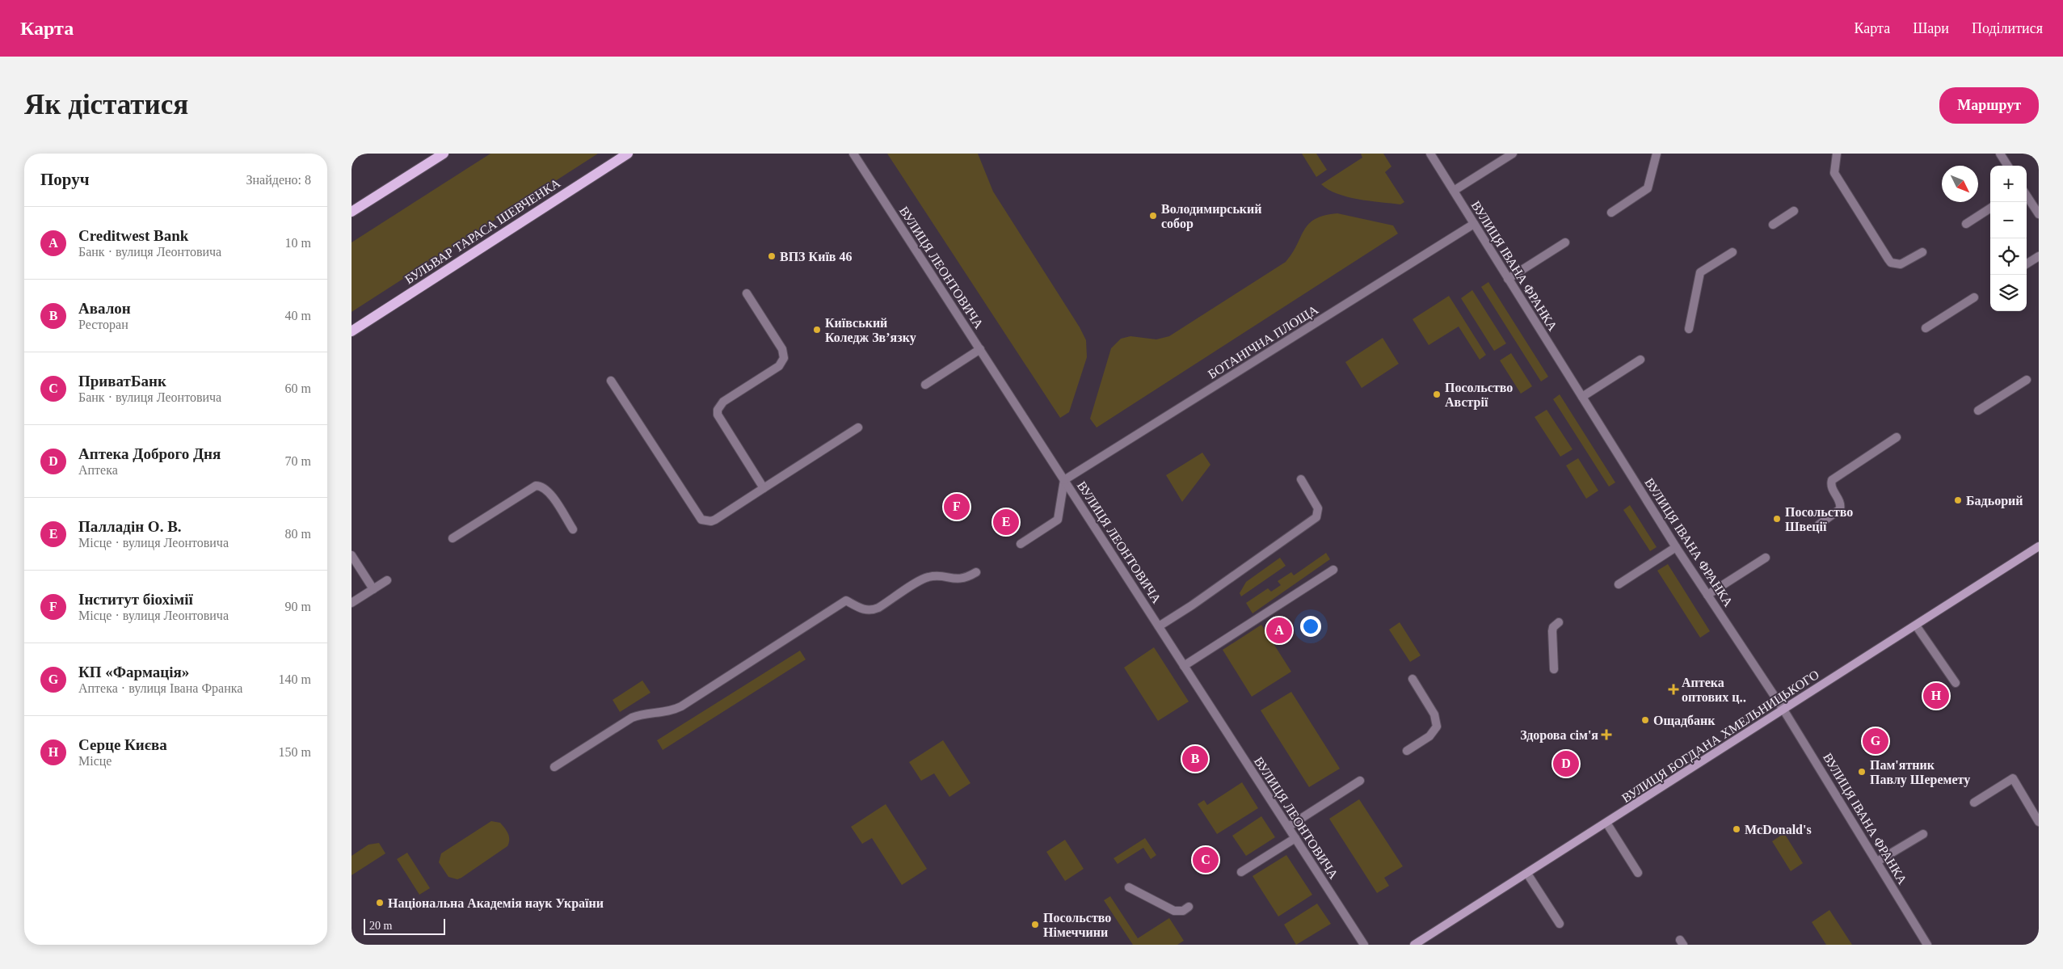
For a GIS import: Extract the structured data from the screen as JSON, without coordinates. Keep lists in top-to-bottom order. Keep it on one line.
{"streets":{"main road":["БУЛЬВАР ТАРАСА ШЕВЧЕНКА"],"street":["ВУЛИЦЯ ІВАНА ФРАНКА","ВУЛИЦЯ ЛЕОНТОВИЧА","БОТАНІЧНА ПЛОЩА","ВУЛИЦЯ БОГДАНА ХМЕЛЬНИЦЬКОГО"]},"crossings":[["ВУЛИЦЯ ІВАНА ФРАНКА","БОТАНІЧНА ПЛОЩА"],["ВУЛИЦЯ ІВАНА ФРАНКА","ВУЛИЦЯ БОГДАНА ХМЕЛЬНИЦЬКОГО"],["ВУЛИЦЯ ЛЕОНТОВИЧА","БОТАНІЧНА ПЛОЩА"]],"places":{"other":["Володимирський собор","ВПЗ Київ 46","Київський Коледж Зв’язку","Посольство Австрії","Бадьорий","Посольство Швеції","Ощадбанк","Пам'ятник Павлу Шеремету","McDonald's","Національна Академія наук України","Посольство Німеччини"],"health":["Аптека оптових ц‥","Здорова сім'я"]},"scale_bar":"20 m","north":"bottom right","page":{"header":"Карта","nav":["Карта","Шари","Поділитися"],"buttons":"Маршрут","title":"Як дістатися","heading":["Поруч","Знайдено: 8"],"map_buttons":["+","−"],"list":[{"mark":"A","name":"Creditwest Bank","note":"Банк · вулиця Леонтовича","value":"10 m"},{"mark":"B","name":"Авалон","note":"Ресторан","value":"40 m"},{"mark":"C","name":"ПриватБанк","note":"Банк · вулиця Леонтовича","value":"60 m"},{"mark":"D","name":"Аптека Доброго Дня","note":"Аптека","value":"70 m"},{"mark":"E","name":"Палладін О. В.","note":"Місце · вулиця Леонтовича","value":"80 m"},{"mark":"F","name":"Інститут біохімії","note":"Місце · вулиця Леонтовича","value":"90 m"},{"mark":"G","name":"КП «Фармація»","note":"Аптека · вулиця Івана Франка","value":"140 m"},{"mark":"H","name":"Серце Києва","note":"Місце","value":"150 m"}],"pins":["F","E","A","H","G","B","D","C"],"scale":"20 m"}}
